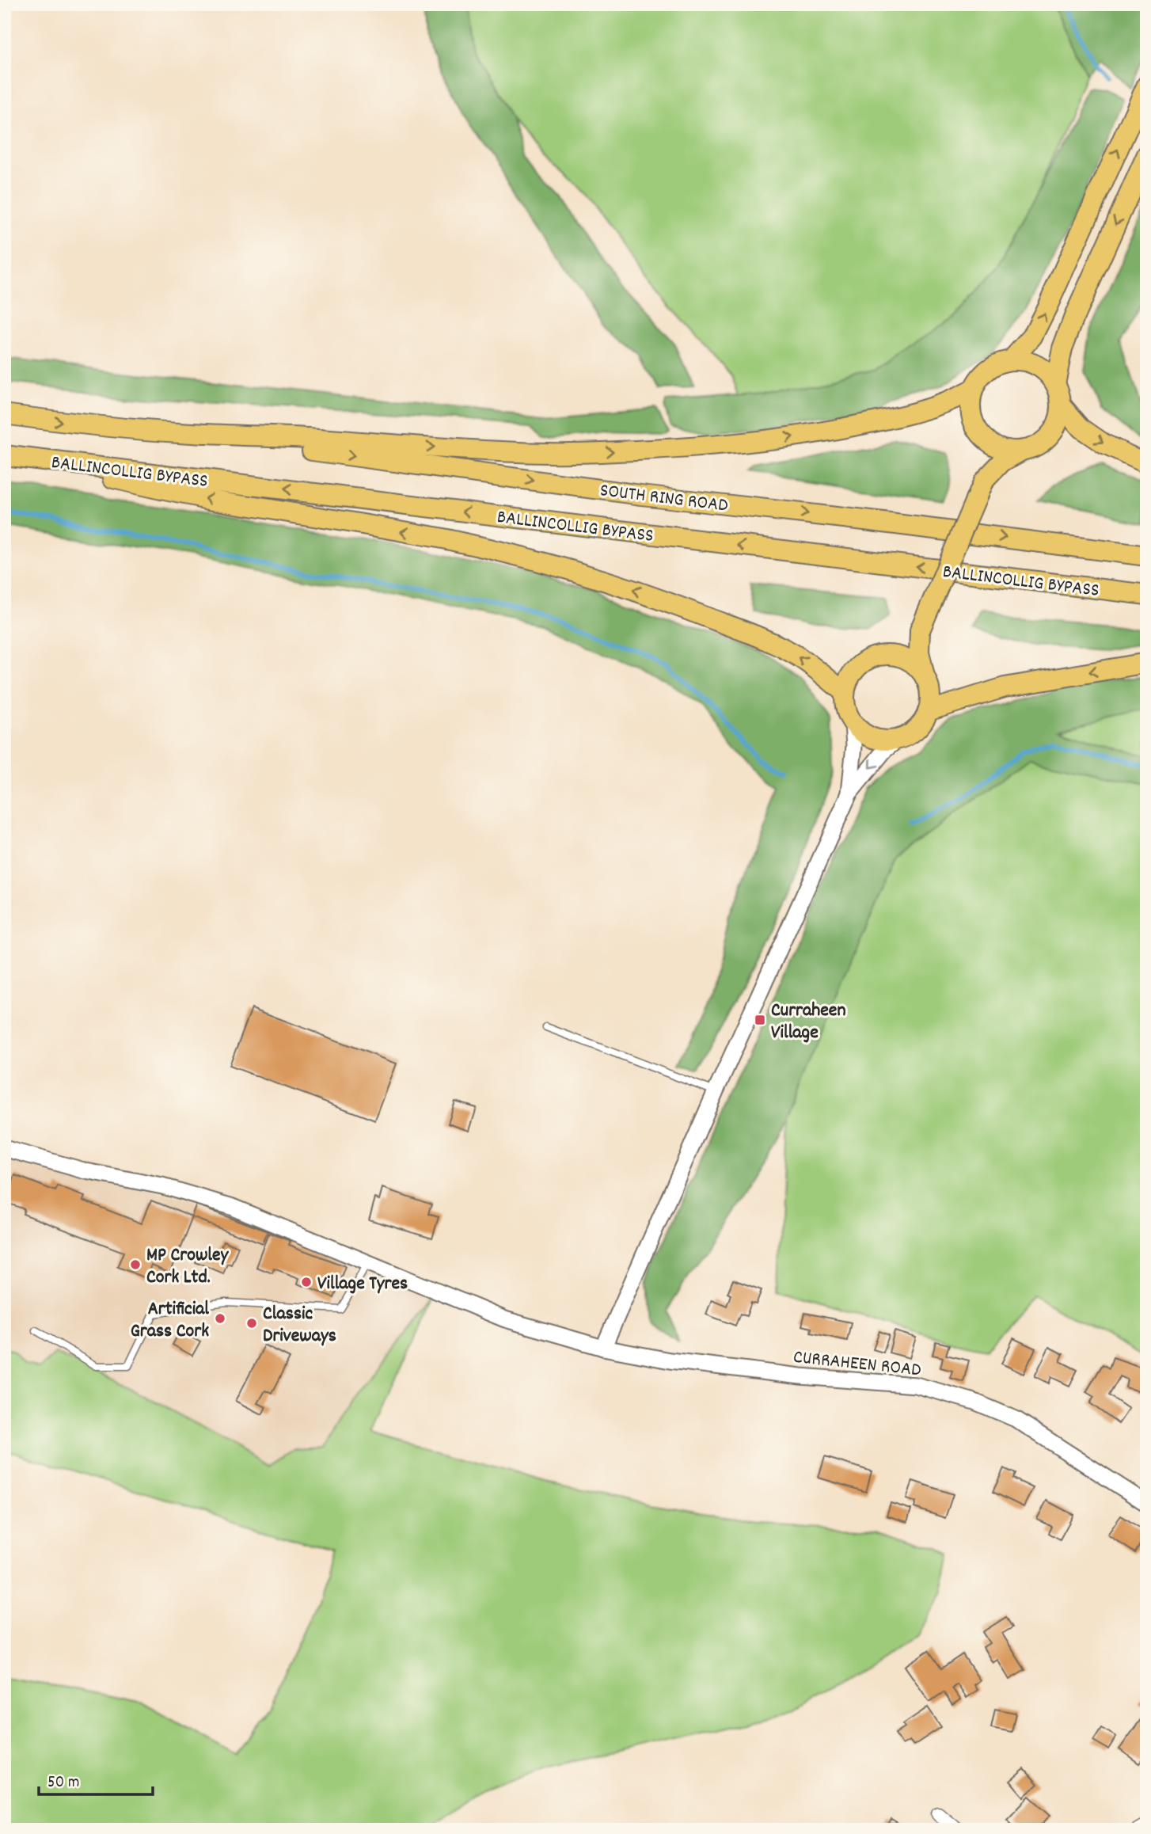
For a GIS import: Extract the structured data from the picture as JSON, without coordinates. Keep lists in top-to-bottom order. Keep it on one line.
{"streets":{"highway":["BALLINCOLLIG BYPASS","SOUTH RING ROAD"],"street":["CURRAHEEN ROAD"]},"crossings":[["BALLINCOLLIG BYPASS","SOUTH RING ROAD"]],"places":{"transit":["Curraheen Village"],"other":["MP Crowley Cork Ltd.","Village Tyres","Artificial Grass Cork","Classic Driveways"]},"scale_bar":"50 m"}
